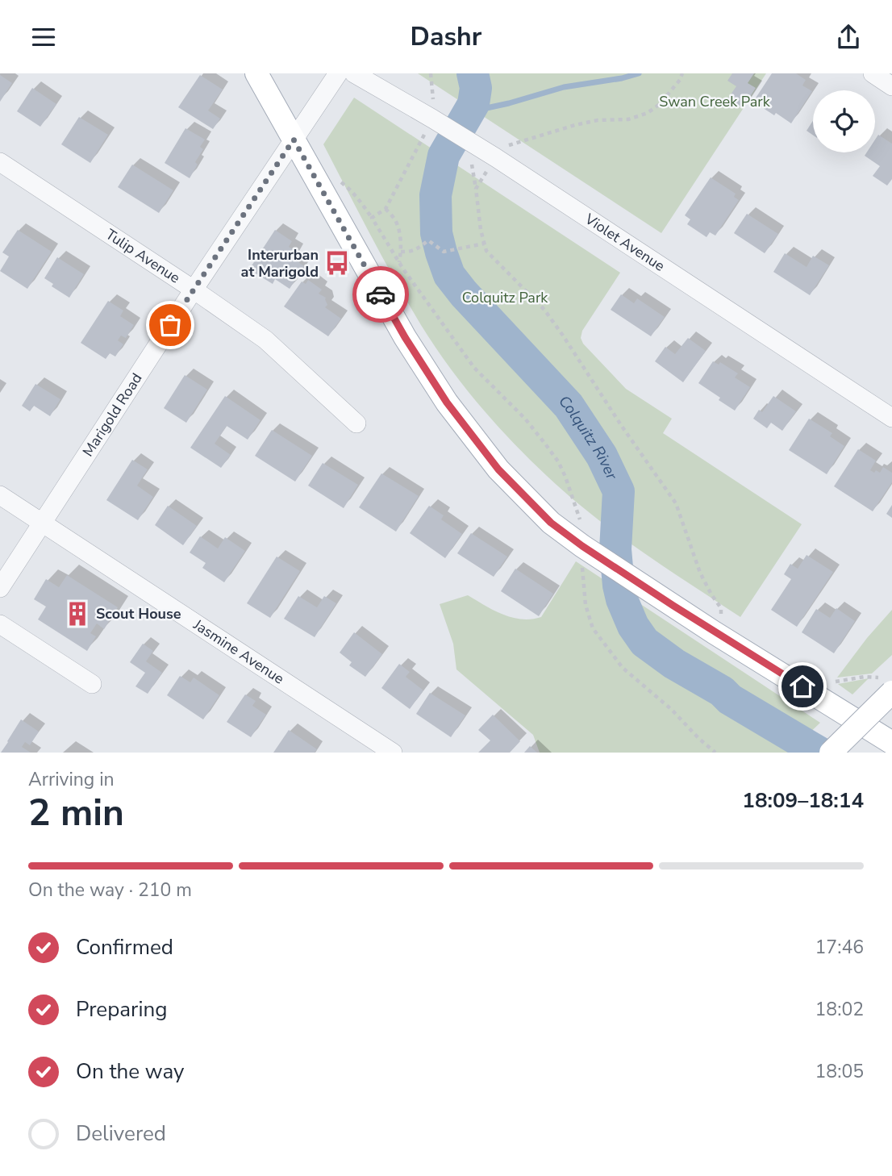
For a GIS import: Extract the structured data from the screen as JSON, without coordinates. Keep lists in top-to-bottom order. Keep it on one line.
{"streets":{"street":["Violet Avenue","Tulip Avenue","Marigold Road","Jasmine Avenue"]},"crossings":[["Tulip Avenue","Marigold Road"],["Marigold Road","Jasmine Avenue"]],"water":["Colquitz River"],"parks":["Swan Creek Park","Colquitz Park"],"places":{"bus stop":["Interurban at Marigold"],"building":["Scout House"]},"page":{"header":"Dashr","heading":["2 min","Arriving in","18:09–18:14"],"bar":"On the way · 210 m","list":[["Confirmed","17:46"],["Preparing","18:02"],["On the way","18:05"],"Delivered"]}}
